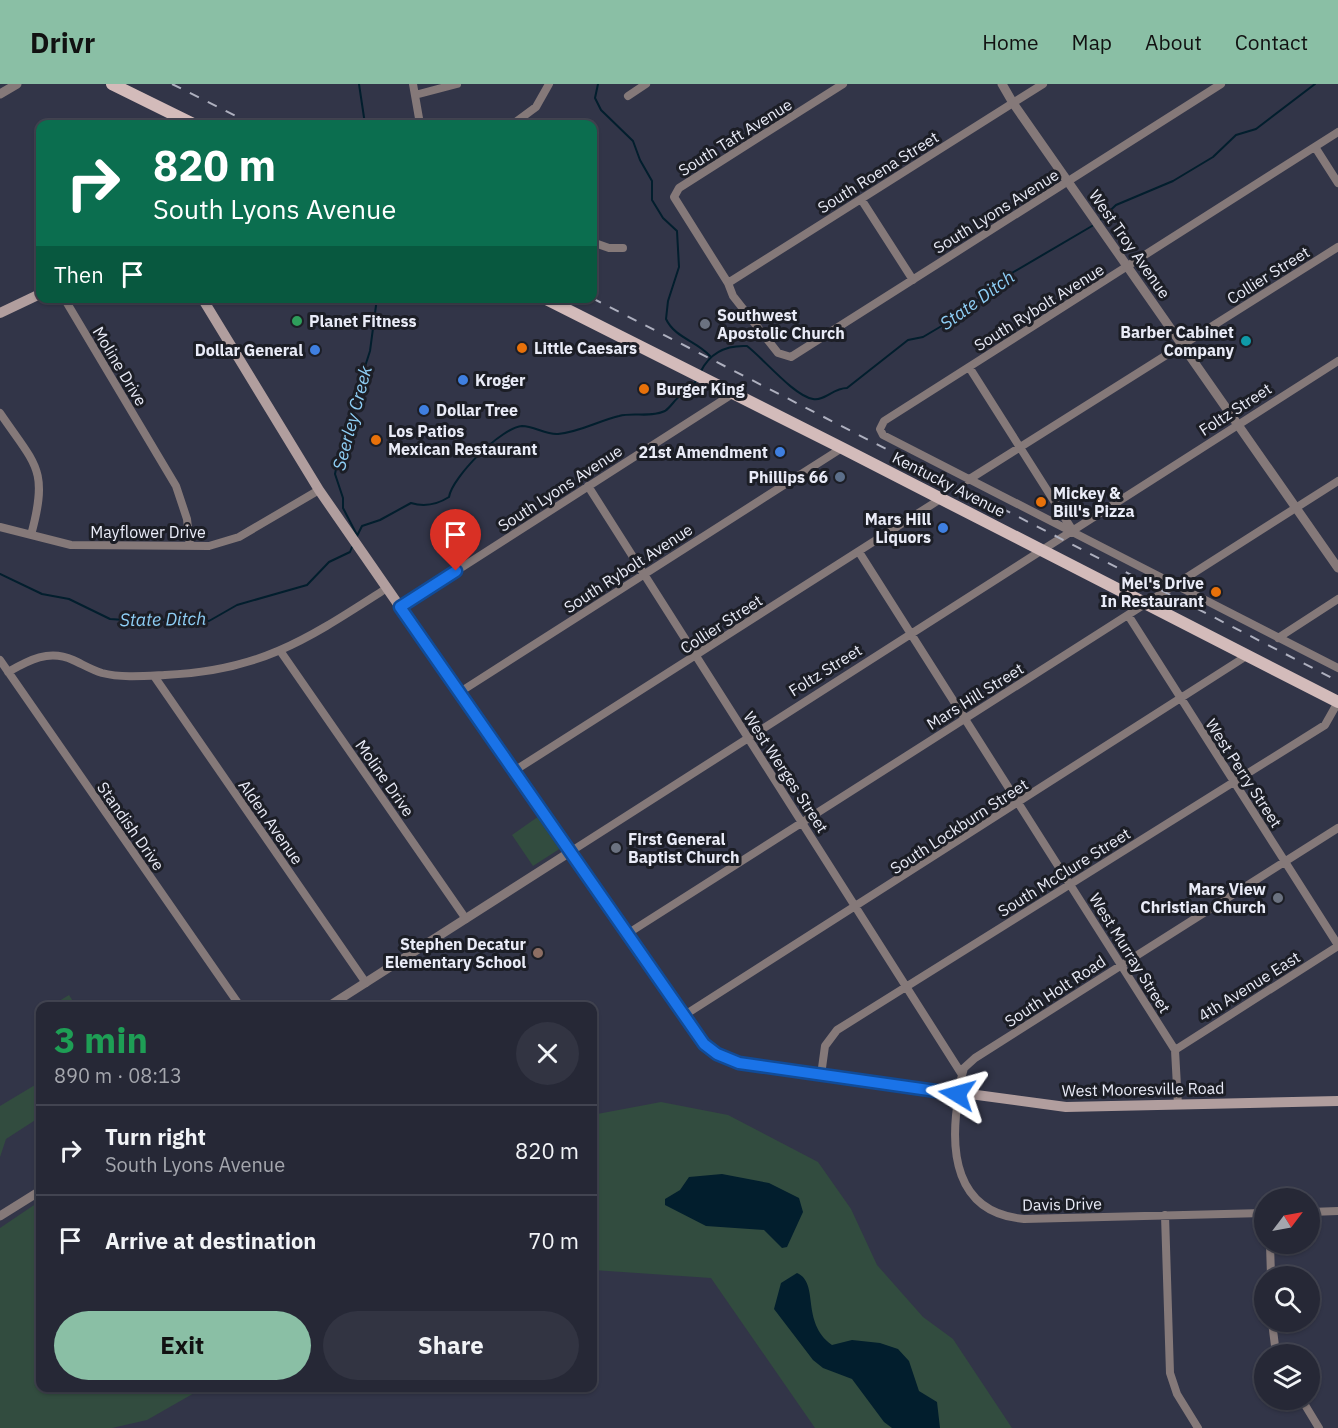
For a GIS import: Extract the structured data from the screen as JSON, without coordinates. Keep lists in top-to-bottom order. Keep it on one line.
{"streets":{"main road":["Kentucky Avenue","West Mooresville Road"],"street":["South Taft Avenue","South Roena Street","South Lyons Avenue","West Troy Avenue","Collier Street","South Rybolt Avenue","Moline Drive","Foltz Street","Mayflower Drive","Mars Hill Street","West Werges Street","West Perry Street","Alden Avenue","Standish Drive","South Lockburn Street","South McClure Street","West Murray Street","4th Avenue East","South Holt Road","Davis Drive"]},"crossings":[["South Taft Avenue","South Roena Street"],["South Taft Avenue","South Lyons Avenue"],["South Roena Street","South Lyons Avenue"],["South Roena Street","West Troy Avenue"],["South Lyons Avenue","West Troy Avenue"],["South Lyons Avenue","Kentucky Avenue"],["South Lyons Avenue","West Werges Street"],["South Lyons Avenue","West Mooresville Road"],["West Troy Avenue","Collier Street"],["West Troy Avenue","South Rybolt Avenue"],["West Troy Avenue","Foltz Street"],["West Troy Avenue","Mars Hill Street"],["Collier Street","South Rybolt Avenue"],["Collier Street","Kentucky Avenue"],["Collier Street","West Werges Street"],["Collier Street","West Murray Street"],["Collier Street","West Mooresville Road"],["South Rybolt Avenue","Kentucky Avenue"],["South Rybolt Avenue","West Werges Street"],["South Rybolt Avenue","West Mooresville Road"],["Moline Drive","Foltz Street"],["Moline Drive","Mayflower Drive"],["Foltz Street","Kentucky Avenue"],["Foltz Street","West Werges Street"],["Foltz Street","Alden Avenue"],["Foltz Street","West Murray Street"],["Foltz Street","West Mooresville Road"],["Kentucky Avenue","Mars Hill Street"],["Kentucky Avenue","South Lockburn Street"],["Kentucky Avenue","South McClure Street"],["Mayflower Drive","West Mooresville Road"],["Mars Hill Street","West Werges Street"],["Mars Hill Street","West Perry Street"],["Mars Hill Street","West Murray Street"],["Mars Hill Street","West Mooresville Road"],["West Werges Street","South Lockburn Street"],["West Werges Street","South McClure Street"],["West Werges Street","South Holt Road"],["West Perry Street","South Lockburn Street"],["West Perry Street","South McClure Street"],["West Perry Street","4th Avenue East"],["West Perry Street","South Holt Road"],["South Lockburn Street","West Murray Street"],["South Lockburn Street","West Mooresville Road"],["South McClure Street","West Murray Street"],["South McClure Street","West Mooresville Road"],["West Murray Street","4th Avenue East"],["West Murray Street","South Holt Road"],["West Murray Street","West Mooresville Road"],["West Mooresville Road","Davis Drive"]],"water":["State Ditch","Seerley Creek"],"places":["Planet Fitness","Southwest Apostolic Church","Barber Cabinet Company","Little Caesars","Dollar General","Kroger","Burger King","Dollar Tree","Los Patios Mexican Restaurant","21st Amendment","Phillips 66","Mickey & Bill's Pizza","Mars Hill Liquors","Mel's Drive In Restaurant","First General Baptist Church","Mars View Christian Church","Stephen Decatur Elementary School"],"north":"top right","page":{"header":"Drivr","nav":["Home","Map","About","Contact"],"turn":["820 m","South Lyons Avenue"],"then":"Then","heading":["3 min","890 m · 08:13"],"list":[{"name":"Turn right","note":"South Lyons Avenue","value":"820 m"},{"name":"Arrive at destination","value":"70 m"}],"buttons":["Exit","Share"]}}
